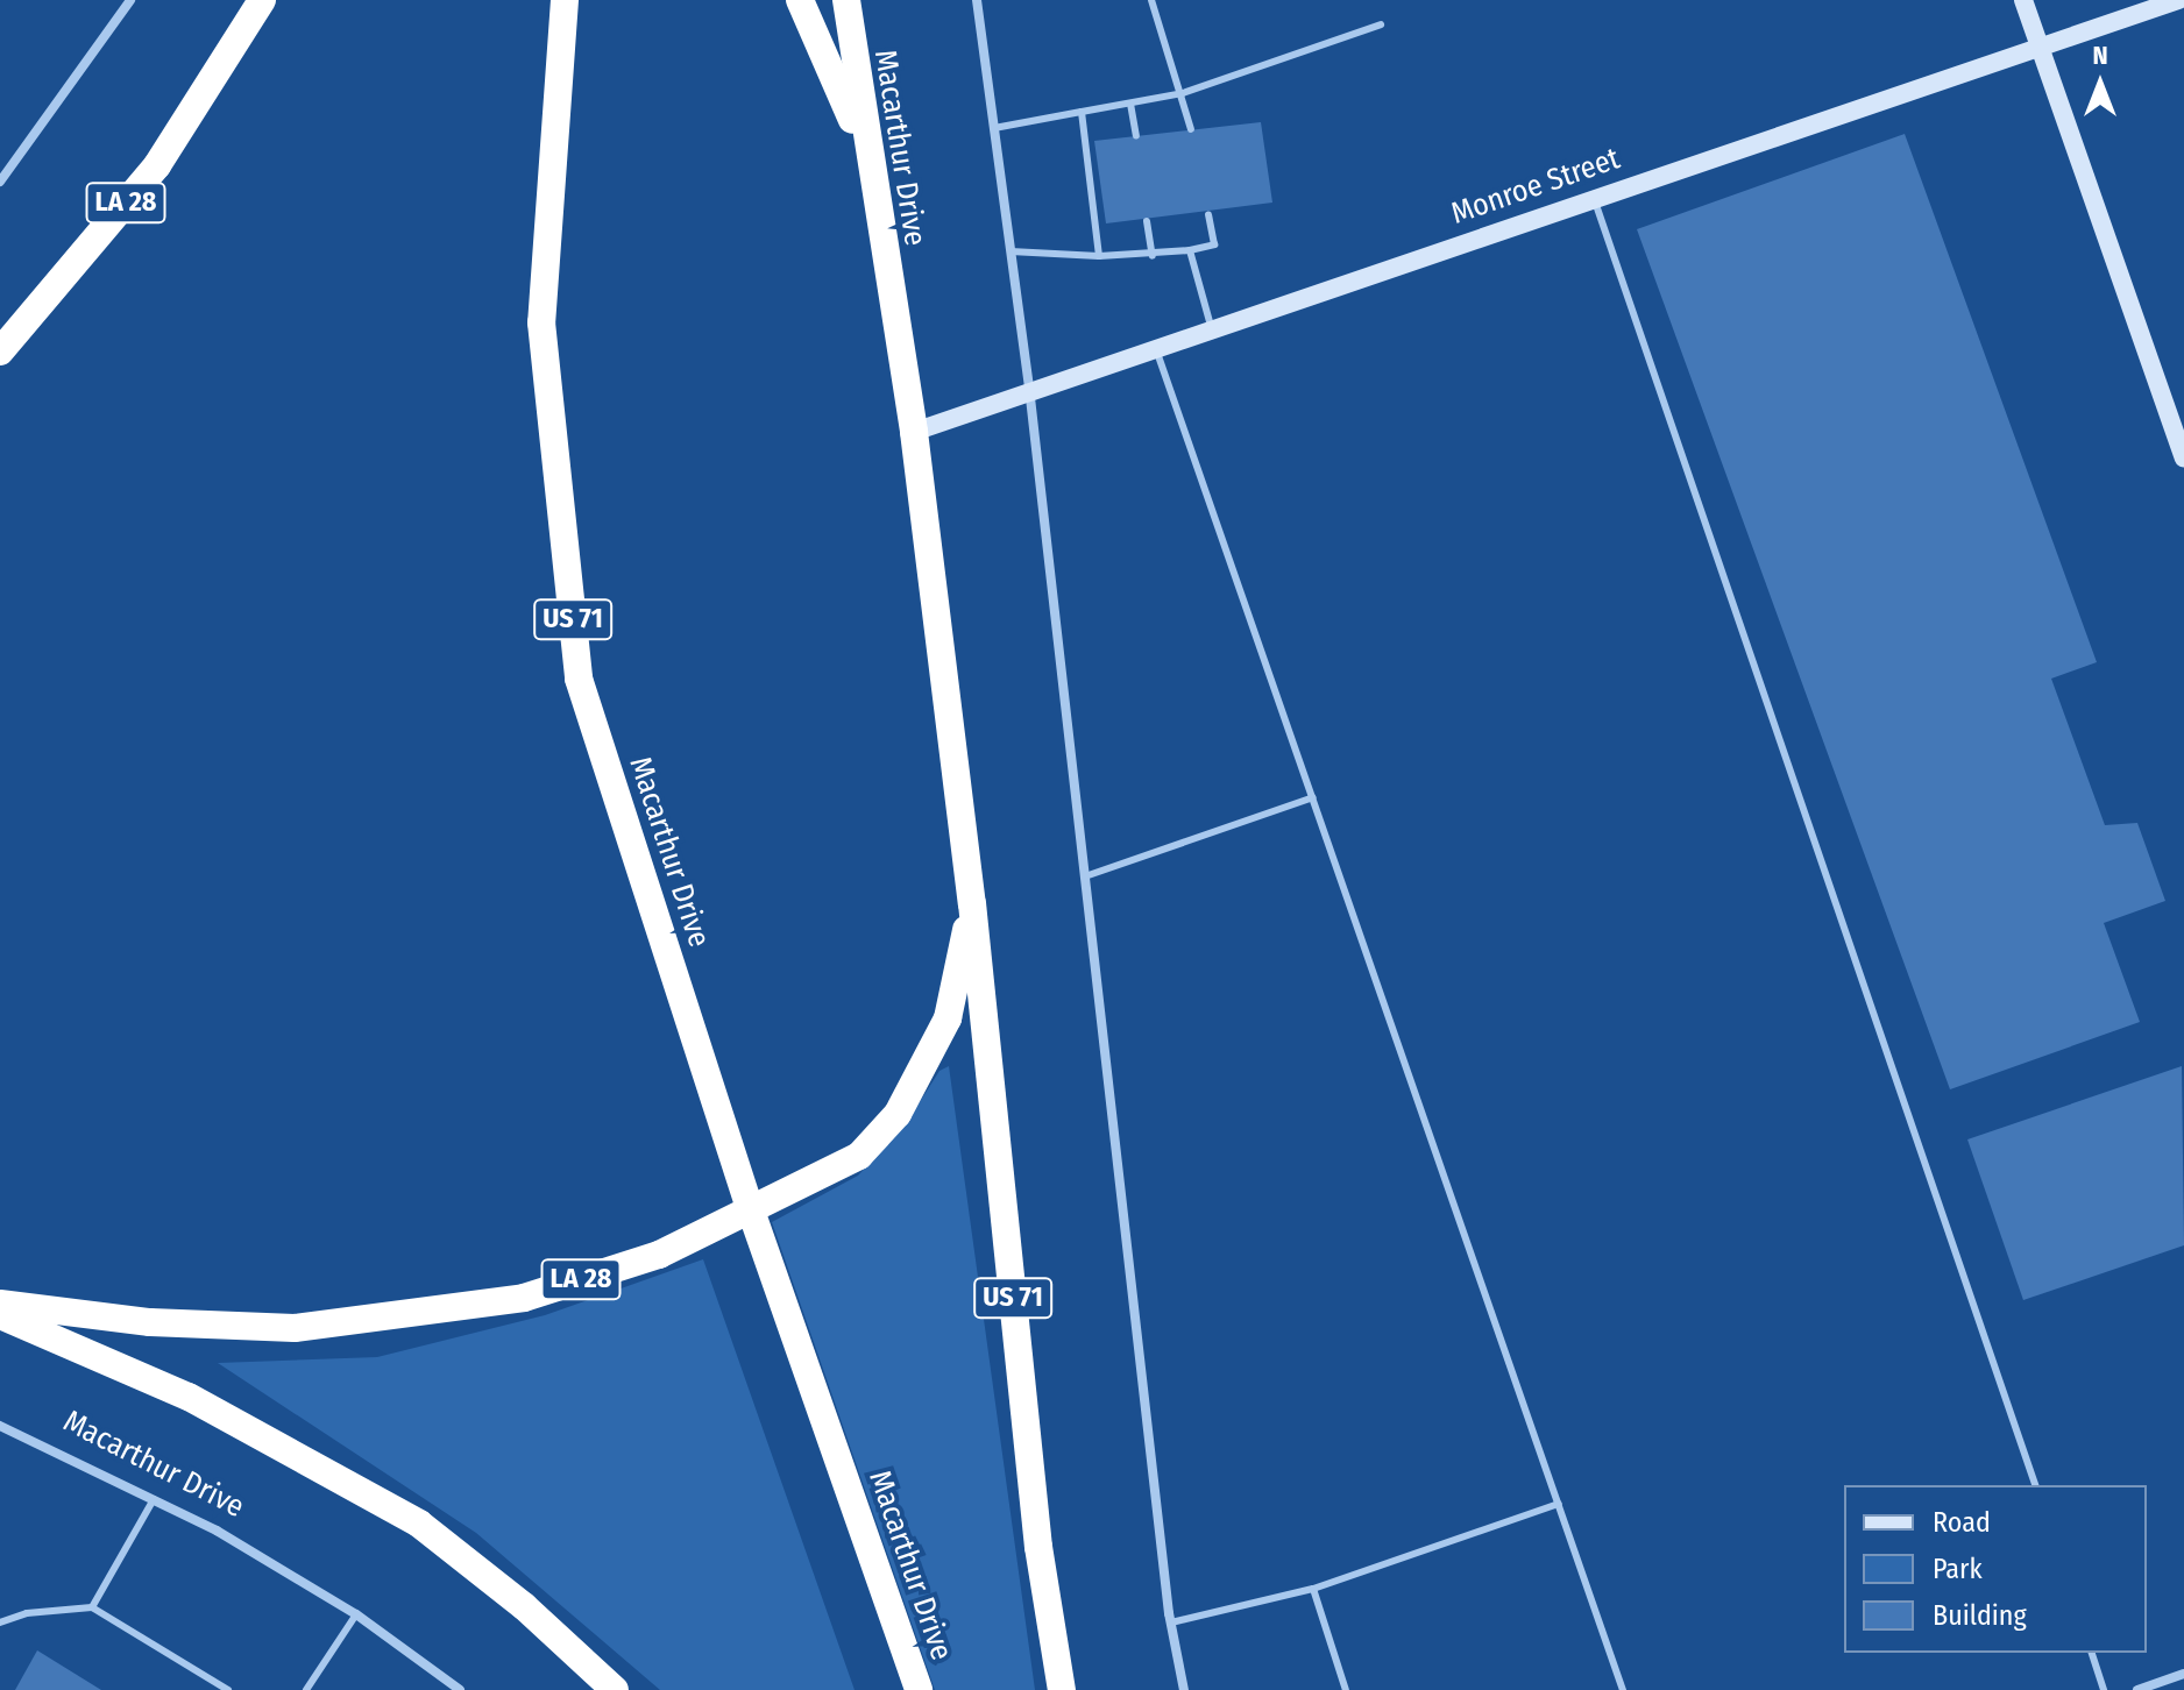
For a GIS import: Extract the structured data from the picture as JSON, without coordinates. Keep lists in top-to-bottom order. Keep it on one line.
{"streets":{"highway":["Macarthur Drive","LA 28","US 71"],"main road":["Monroe Street"]},"crossings":[["Macarthur Drive","Monroe Street"],["Macarthur Drive","LA 28"]],"legend":["Road","Park","Building"],"north":"top"}
